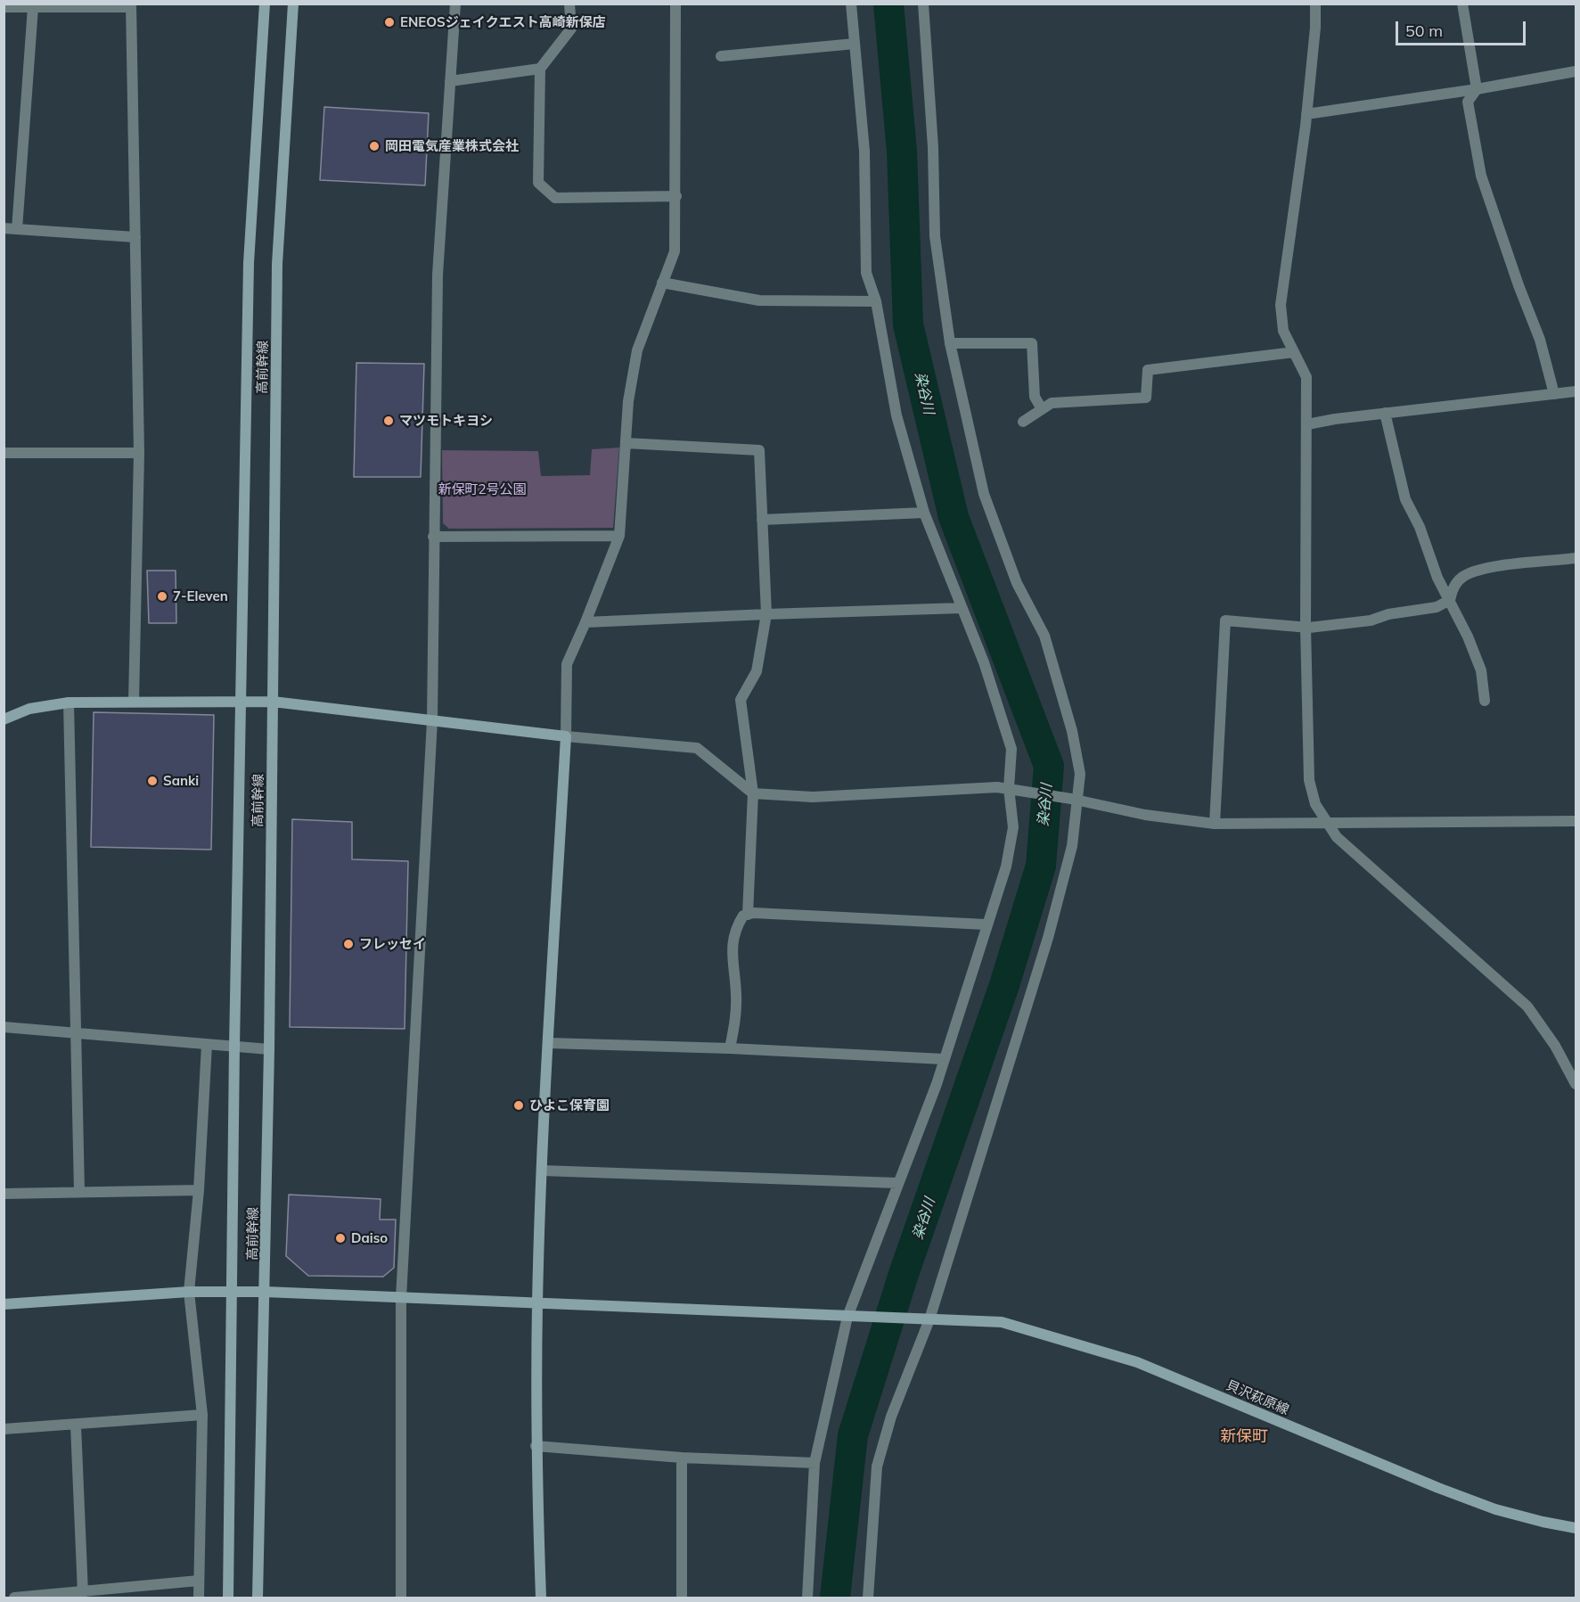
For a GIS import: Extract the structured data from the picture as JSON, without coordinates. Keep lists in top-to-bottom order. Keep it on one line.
{"streets":{"street":["高前幹線","貝沢萩原線"]},"crossings":[["高前幹線","貝沢萩原線"]],"districts":["新保町"],"water":["染谷川"],"parks":["新保町2号公園"],"places":["ENEOSジェイクエスト高崎新保店","岡田電気産業株式会社","マツモトキヨシ","7-Eleven","Sanki","フレッセイ","ひよこ保育園","Daiso"],"scale_bar":"50 m"}
